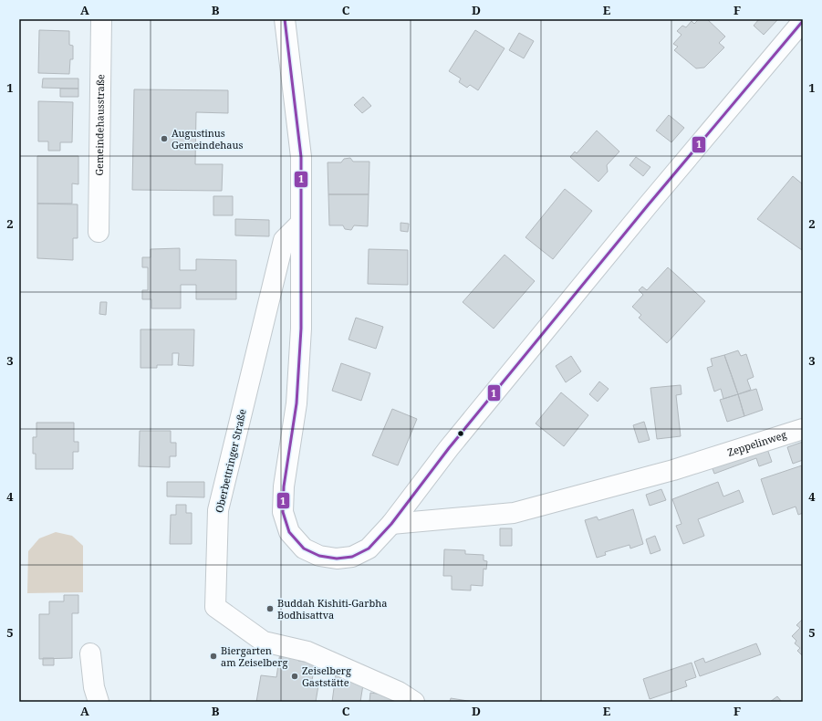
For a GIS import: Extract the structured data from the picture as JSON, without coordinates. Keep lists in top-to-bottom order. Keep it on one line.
{"streets":{"street":["Gemeindehausstraße","Zeppelinweg","Oberbettringer Straße"]},"places":["Augustinus Gemeindehaus","Buddah Kishiti-Garbha Bodhisattva","Biergarten am Zeiselberg","Zeiselberg Gaststätte"],"lines":["transit line 1"],"grid":{"columns":["A","B","C","D","E","F"],"rows":["1","2","3","4","5"]}}
